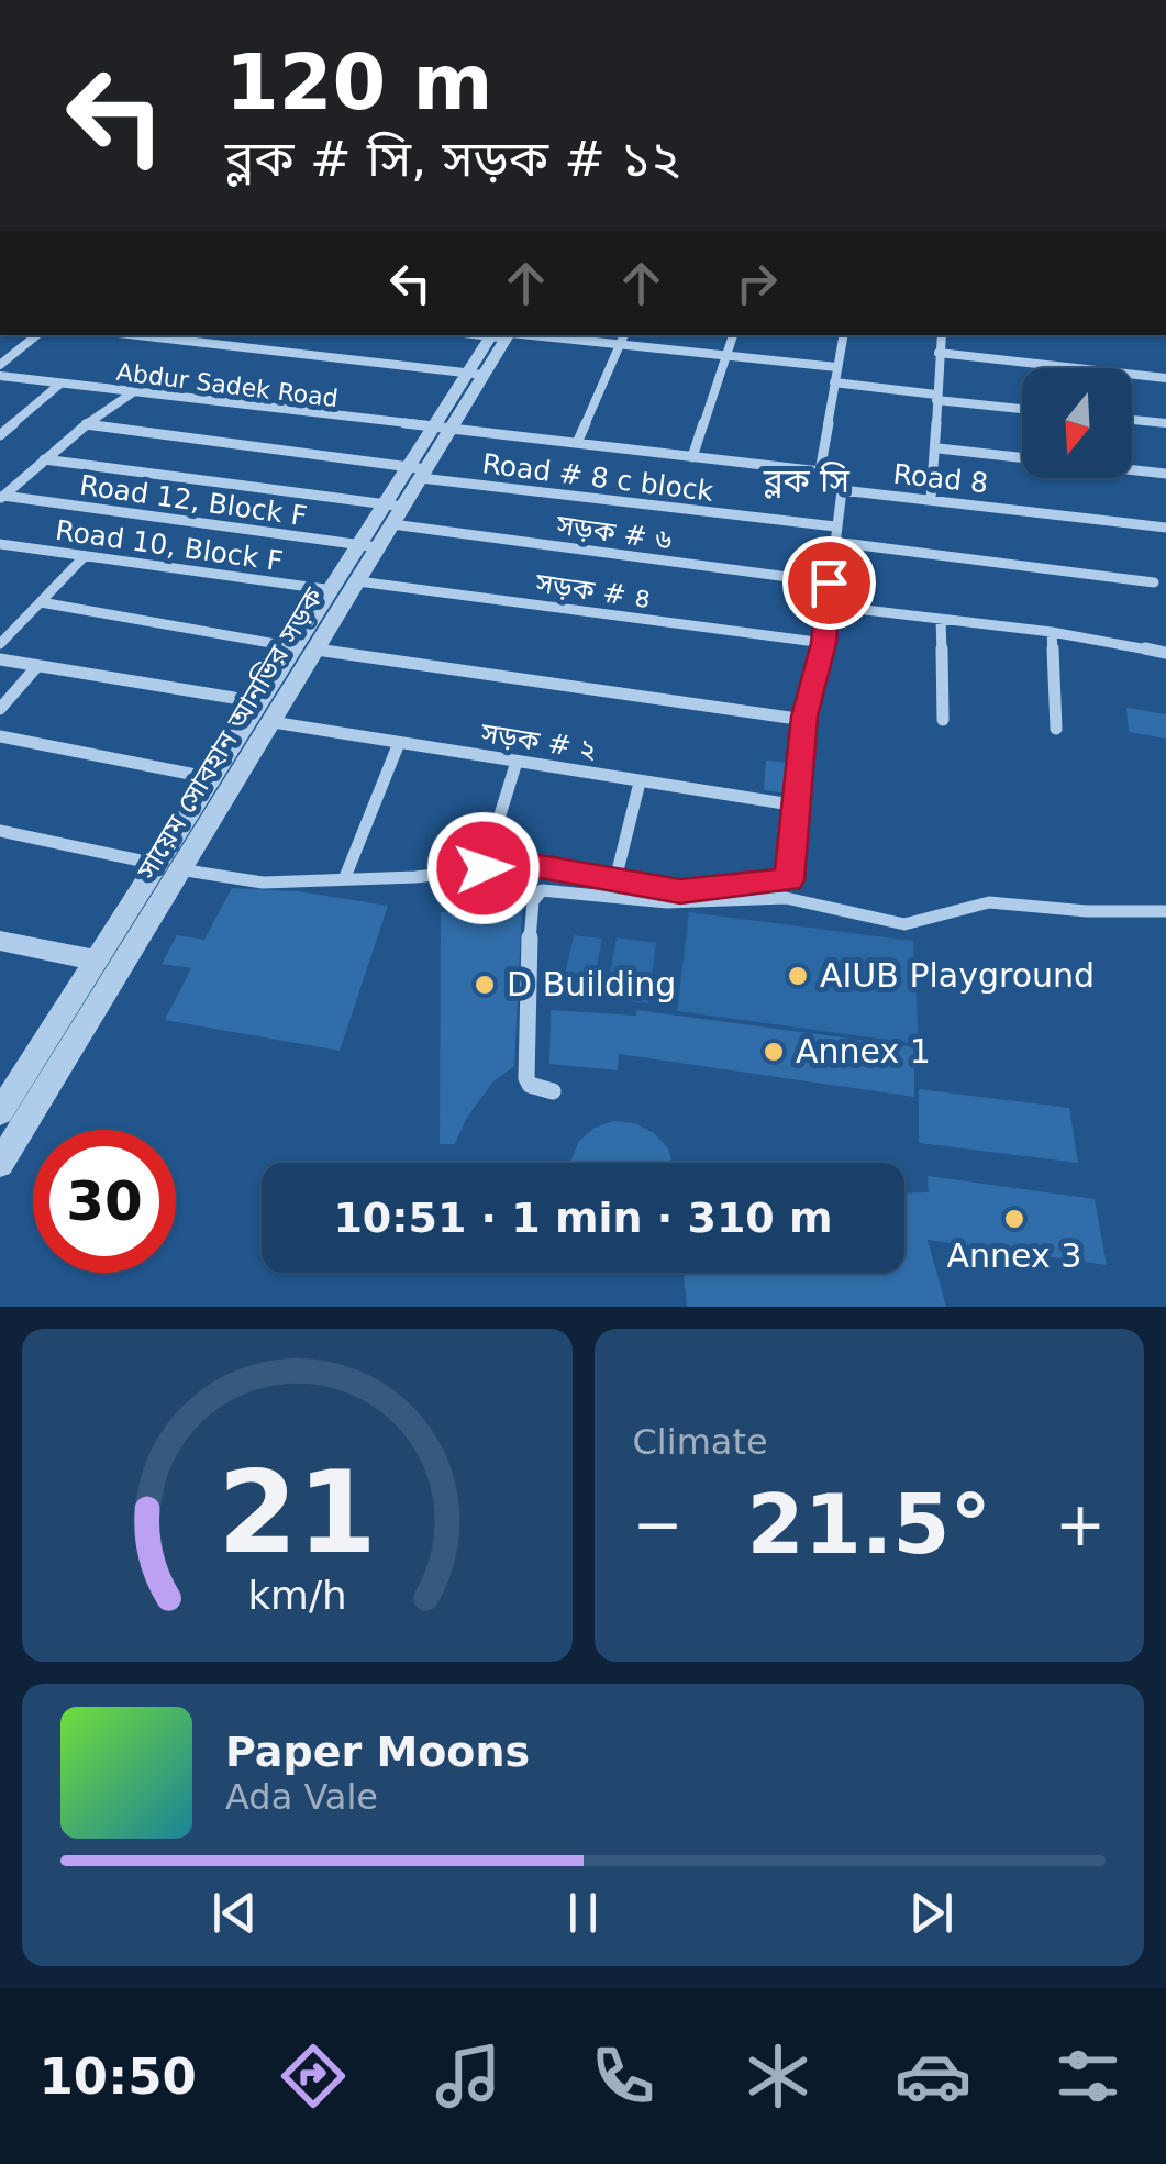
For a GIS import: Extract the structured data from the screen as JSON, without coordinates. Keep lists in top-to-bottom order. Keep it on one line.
{"streets":{"street":["Abdur Sadek Road","Road # 8 c block","Road 8","Road 12, Block F","সড়ক # ৬","Road 10, Block F","সড়ক # ৪","সায়েম সোবহান আনভির সড়ক","সড়ক # ২"]},"crossings":[["Abdur Sadek Road","সায়েম সোবহান আনভির সড়ক"],["Road # 8 c block","সায়েম সোবহান আনভির সড়ক"],["Road 12, Block F","সায়েম সোবহান আনভির সড়ক"],["সড়ক # ৬","সায়েম সোবহান আনভির সড়ক"],["Road 10, Block F","সায়েম সোবহান আনভির সড়ক"],["সড়ক # ৪","সায়েম সোবহান আনভির সড়ক"],["সায়েম সোবহান আনভির সড়ক","সড়ক # ২"]],"districts":["ব্লক সি"],"places":["AIUB Playground","D Building","Annex 1","Annex 3"],"north":"bottom","page":{"turn":["120 m","ব্লক # সি, সড়ক # ১২"],"limit":"30","trip":"10:51 · 1 min · 310 m","tile":"Climate","heat":["−","21.5°","+"],"song":["Paper Moons","Ada Vale"],"tabs":"10:50","gauge":["21","km/h"]}}
